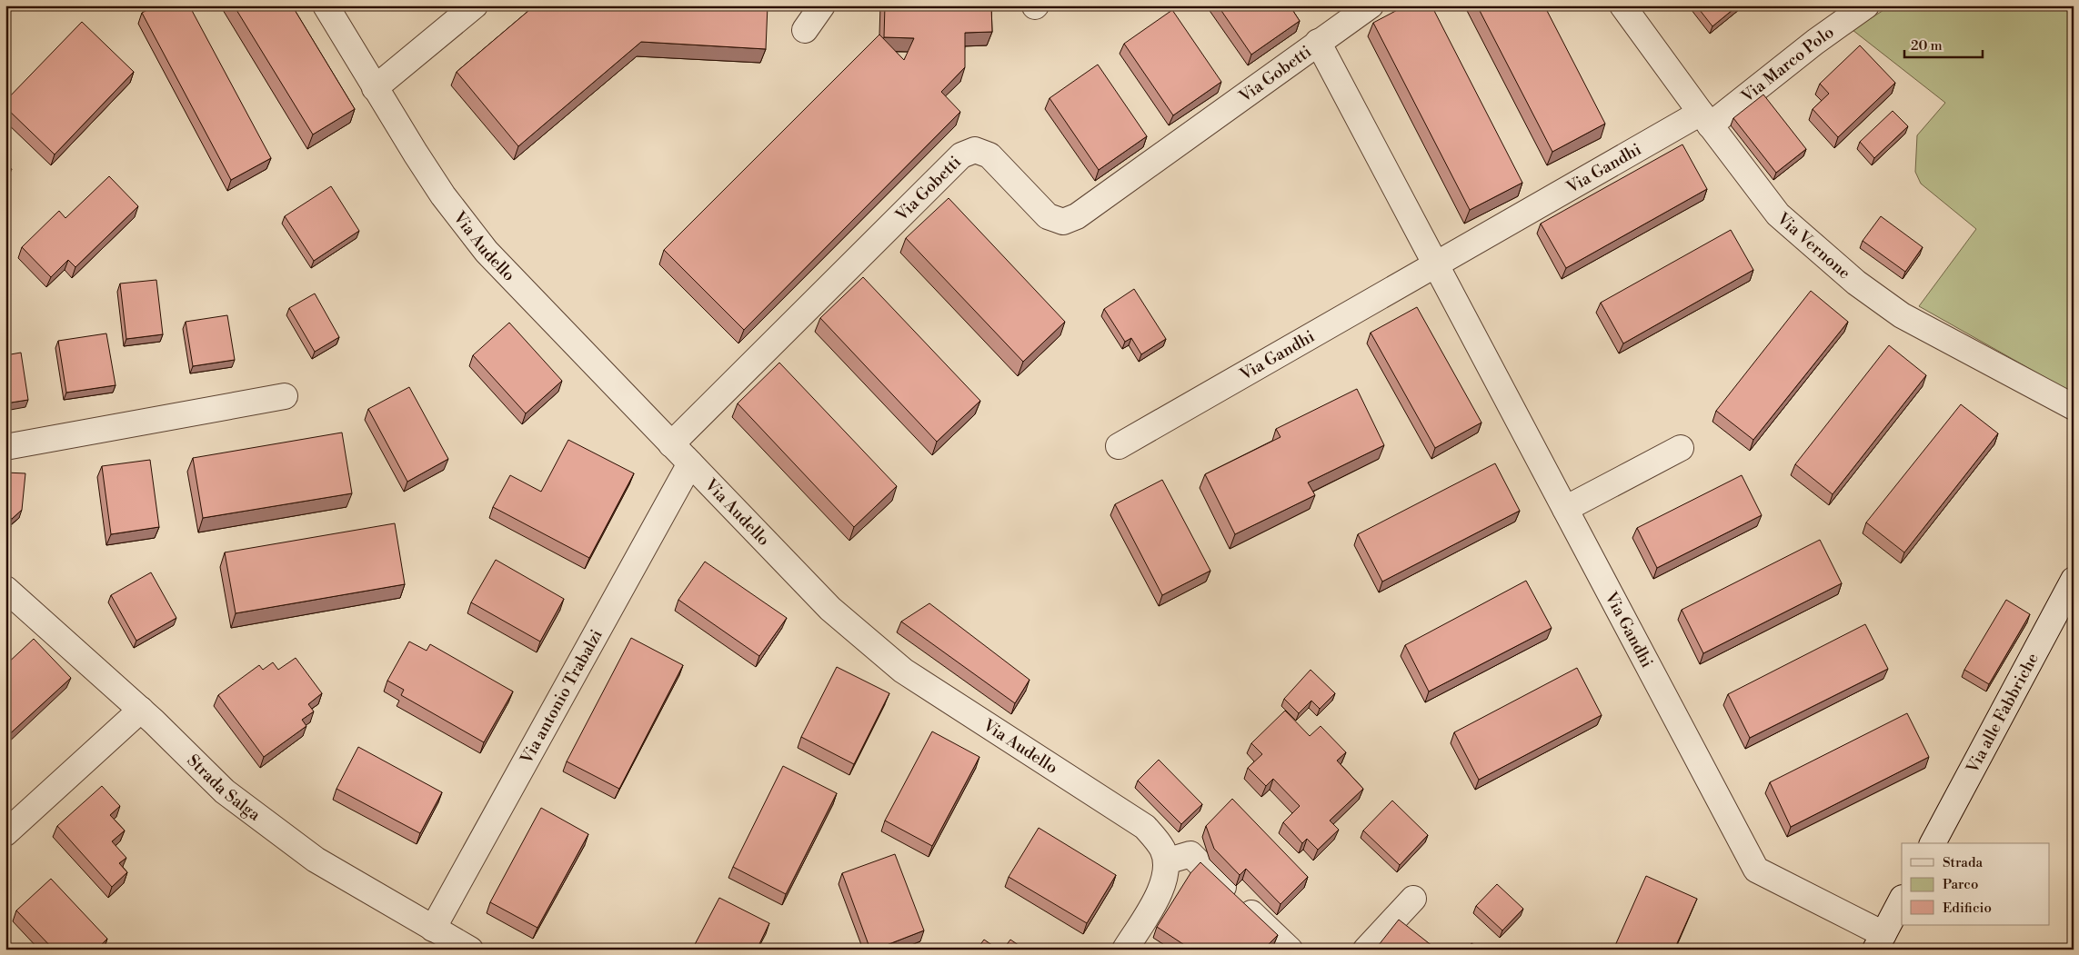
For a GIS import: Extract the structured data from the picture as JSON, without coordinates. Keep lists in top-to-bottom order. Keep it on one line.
{"streets":{"street":["Via Marco Polo","Via Gobetti","Via Gandhi","Via Vernone","Via Audello","Via antonio Trabalzi","Via alle Fabbriche","Strada Salga"]},"crossings":[["Via Marco Polo","Via Gandhi"],["Via Marco Polo","Via Vernone"],["Via Gobetti","Via Gandhi"],["Via Gobetti","Via Audello"],["Via Gandhi","Via Vernone"],["Via Audello","Via antonio Trabalzi"],["Via antonio Trabalzi","Strada Salga"]],"legend":["Strada","Parco","Edificio"],"scale_bar":"20 m"}
